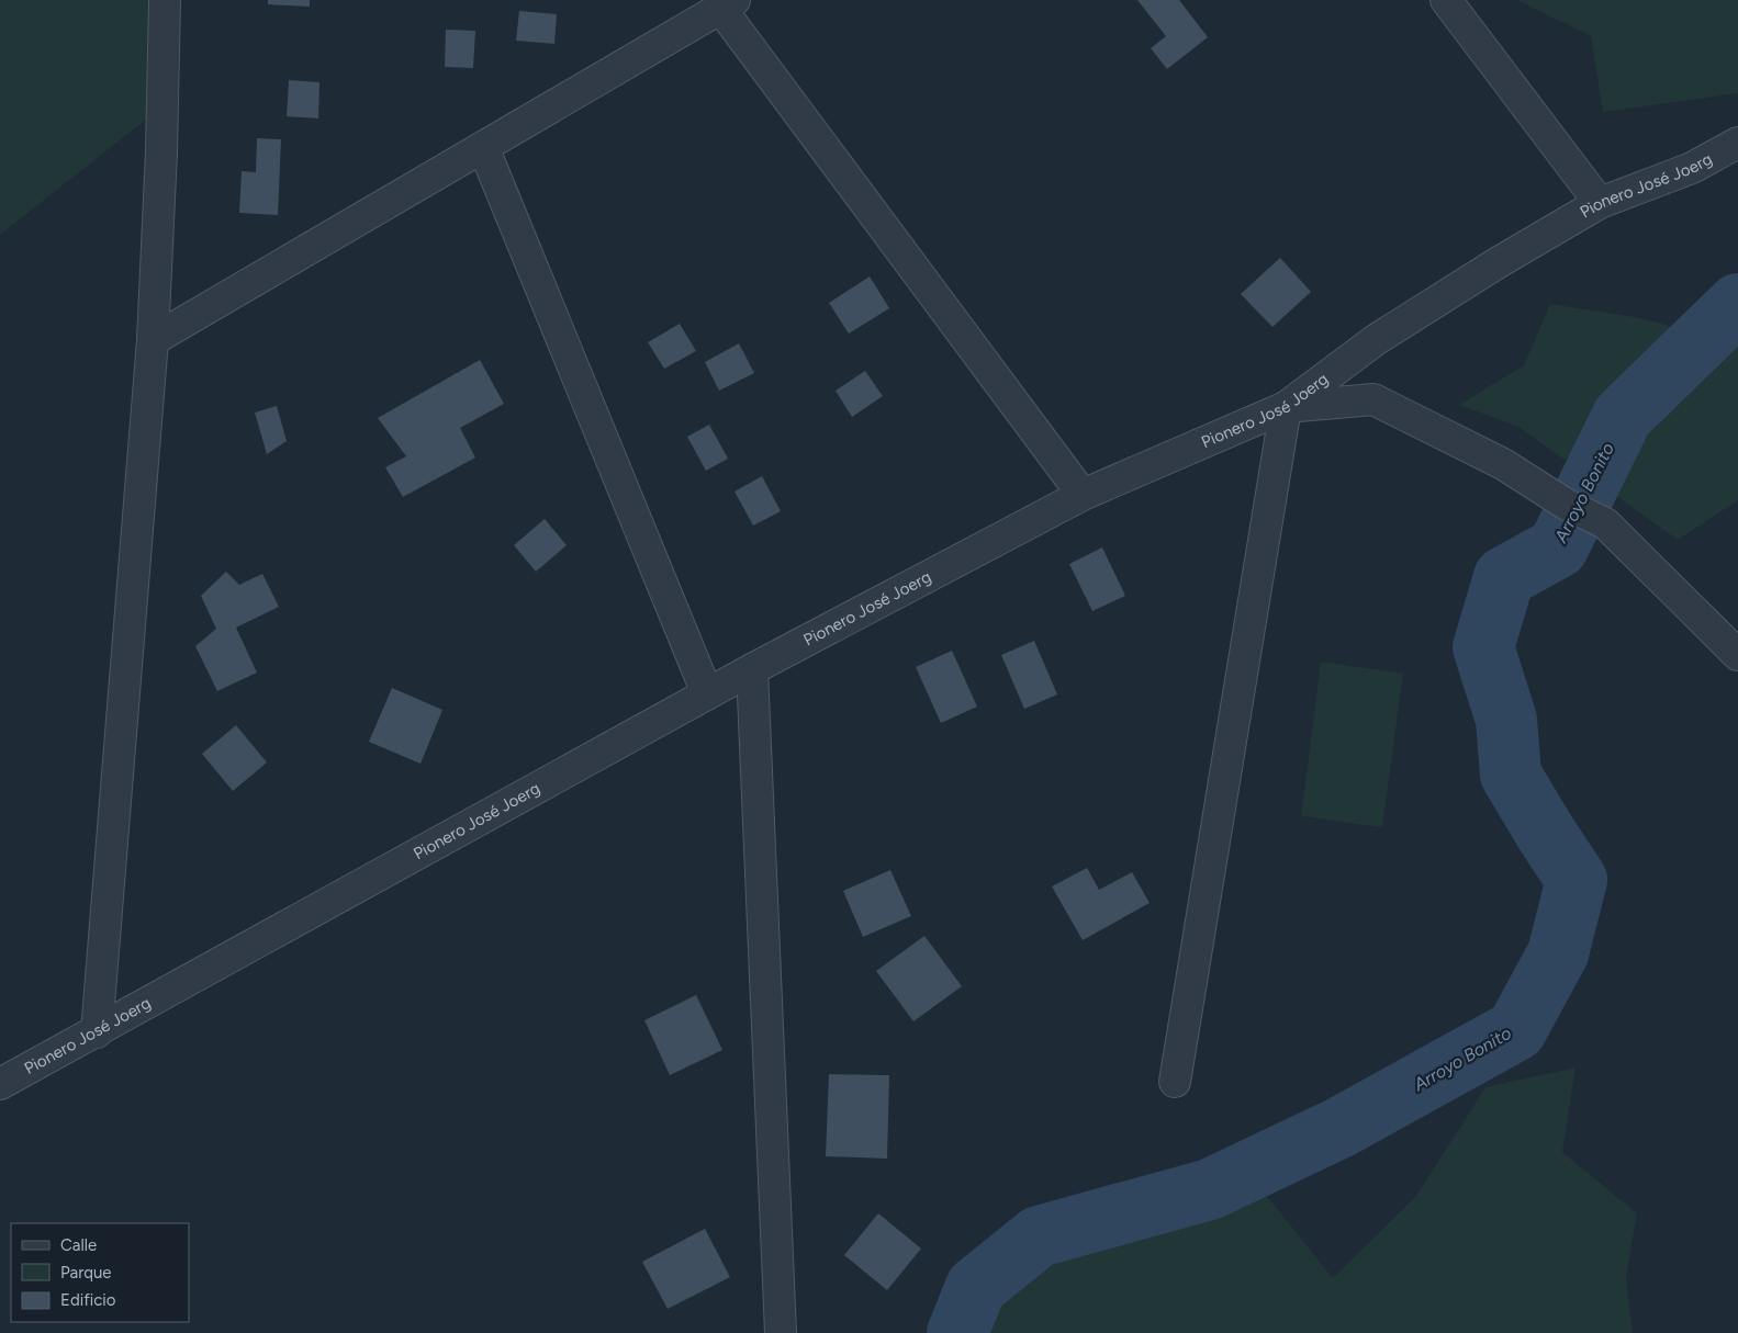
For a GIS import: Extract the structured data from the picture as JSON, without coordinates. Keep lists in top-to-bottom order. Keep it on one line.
{"streets":{"street":["Pionero José Joerg"]},"water":["Arroyo Bonito"],"legend":["Calle","Parque","Edificio"]}
